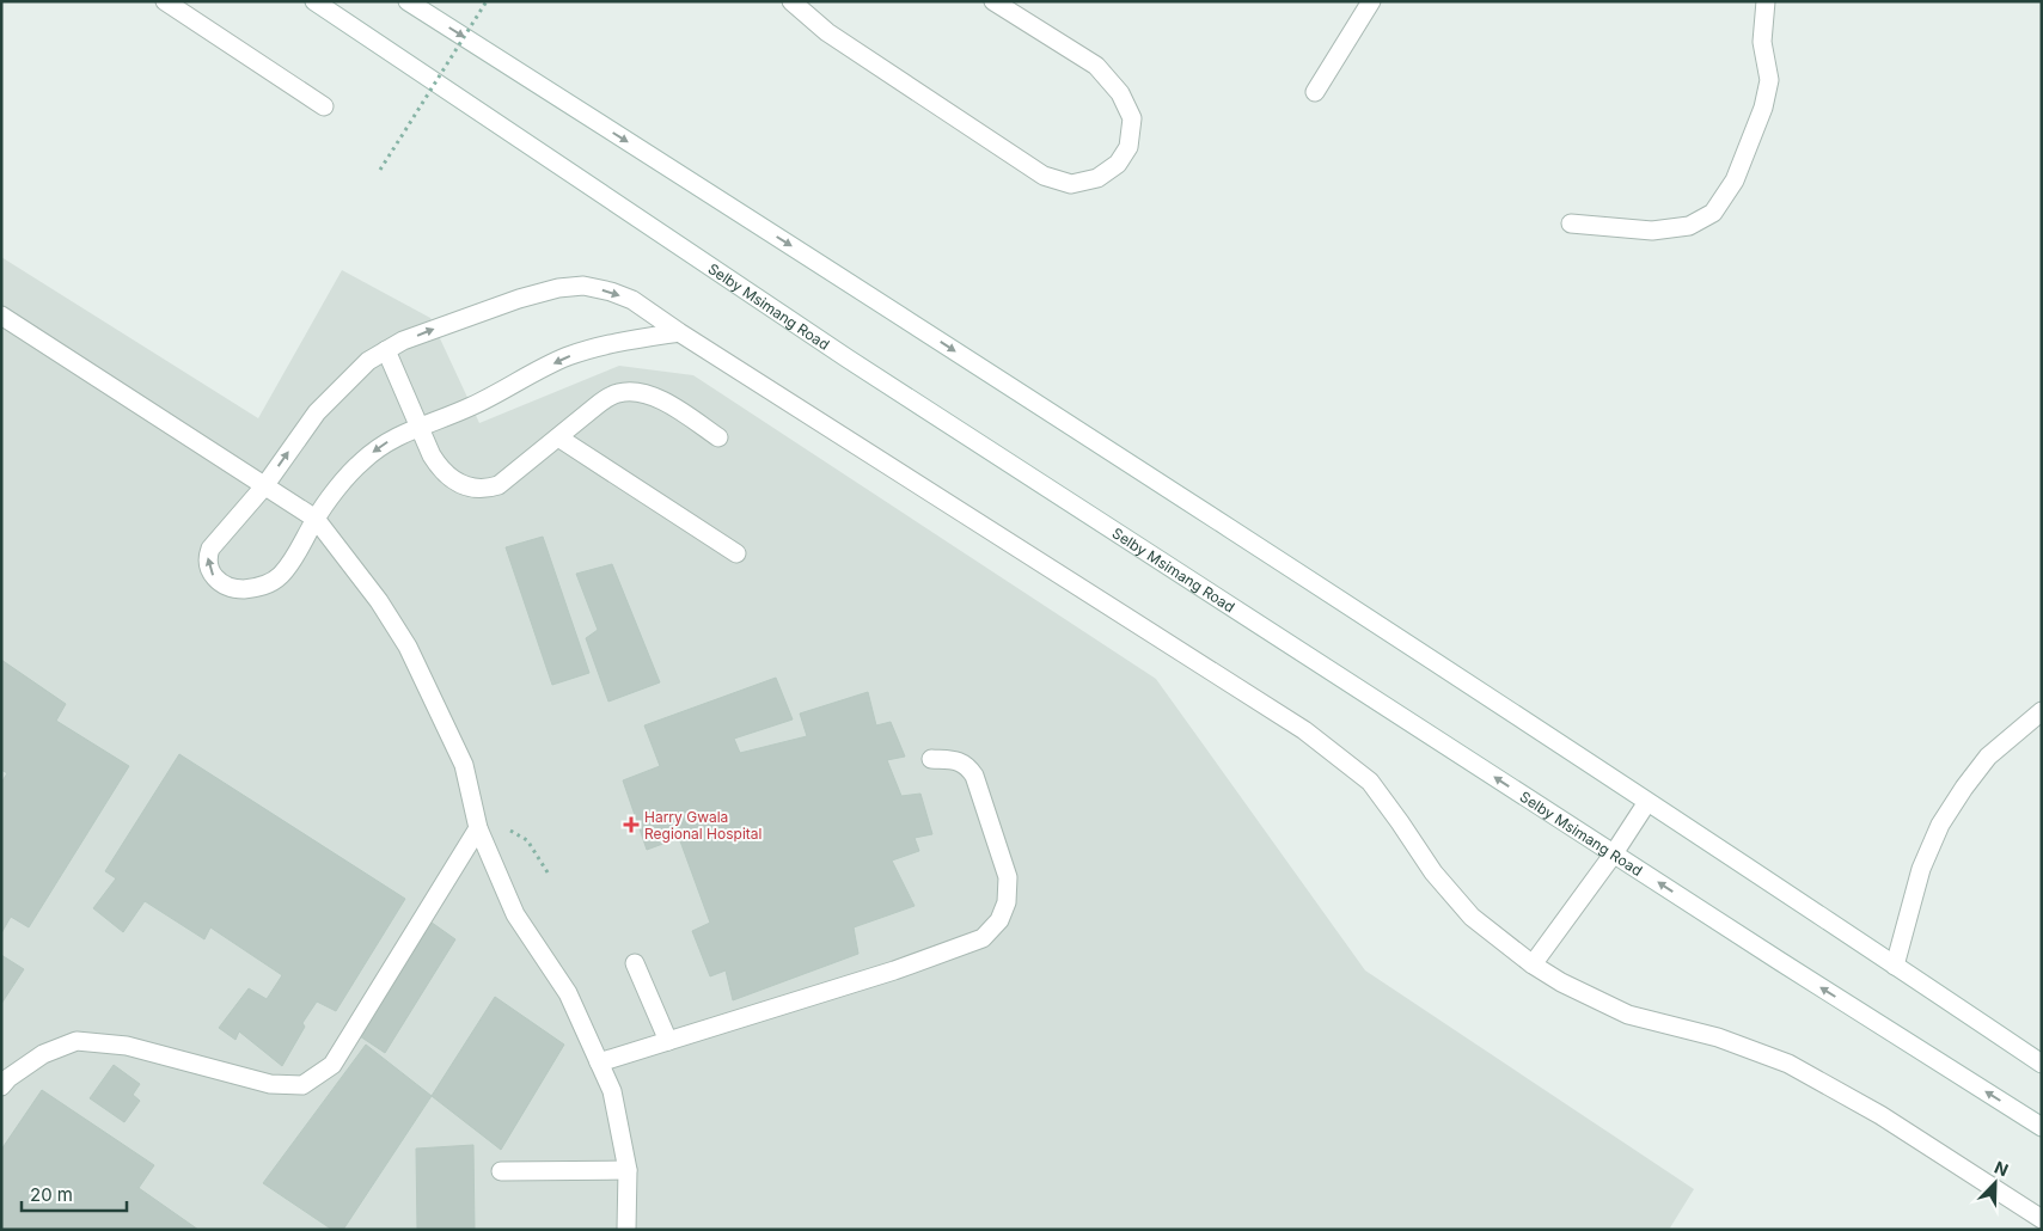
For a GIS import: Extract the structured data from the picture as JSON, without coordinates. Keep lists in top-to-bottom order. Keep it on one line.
{"streets":{"main road":["Selby Msimang Road"]},"places":{"health":["Harry Gwala Regional Hospital"]},"scale_bar":"20 m","north":"top right"}
